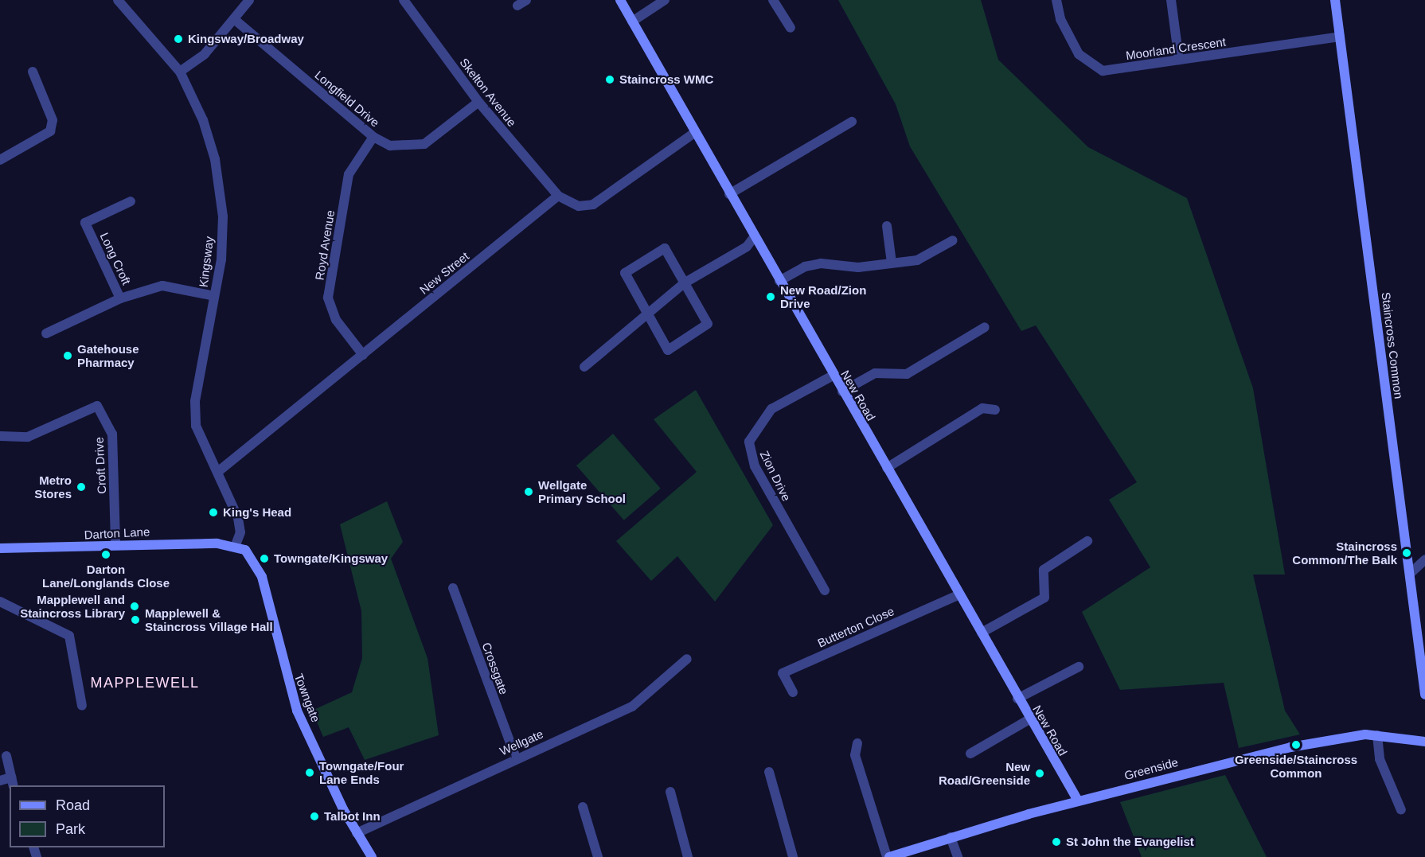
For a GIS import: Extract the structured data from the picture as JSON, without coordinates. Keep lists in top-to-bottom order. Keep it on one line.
{"streets":{"street":["Moorland Crescent","Skelton Avenue","Longfield Drive","Royd Avenue","Long Croft","Kingsway","New Street","Staincross Common","New Road","Croft Drive","Zion Drive","Darton Lane","Butterton Close","Crossgate","Towngate","Wellgate","Greenside"]},"crossings":[["Moorland Crescent","Staincross Common"],["Skelton Avenue","Longfield Drive"],["Skelton Avenue","New Street"],["Longfield Drive","Royd Avenue"],["Royd Avenue","New Street"],["Long Croft","Kingsway"],["Kingsway","New Street"],["Kingsway","Darton Lane"],["Kingsway","Towngate"],["New Road","Zion Drive"],["New Road","Butterton Close"],["New Road","Greenside"],["Croft Drive","Darton Lane"],["Darton Lane","Towngate"],["Crossgate","Wellgate"],["Towngate","Wellgate"]],"districts":["MAPPLEWELL"],"places":["Kingsway/Broadway","Staincross WMC","New Road/Zion Drive","Gatehouse Pharmacy","Metro Stores","Wellgate Primary School","King's Head","Staincross Common/The Balk","Darton Lane/Longlands Close","Towngate/Kingsway","Mapplewell and Staincross Library","Mapplewell & Staincross Village Hall","Greenside/Staincross Common","Towngate/Four Lane Ends","New Road/Greenside","Talbot Inn","St John the Evangelist"],"legend":["Road","Park"]}
